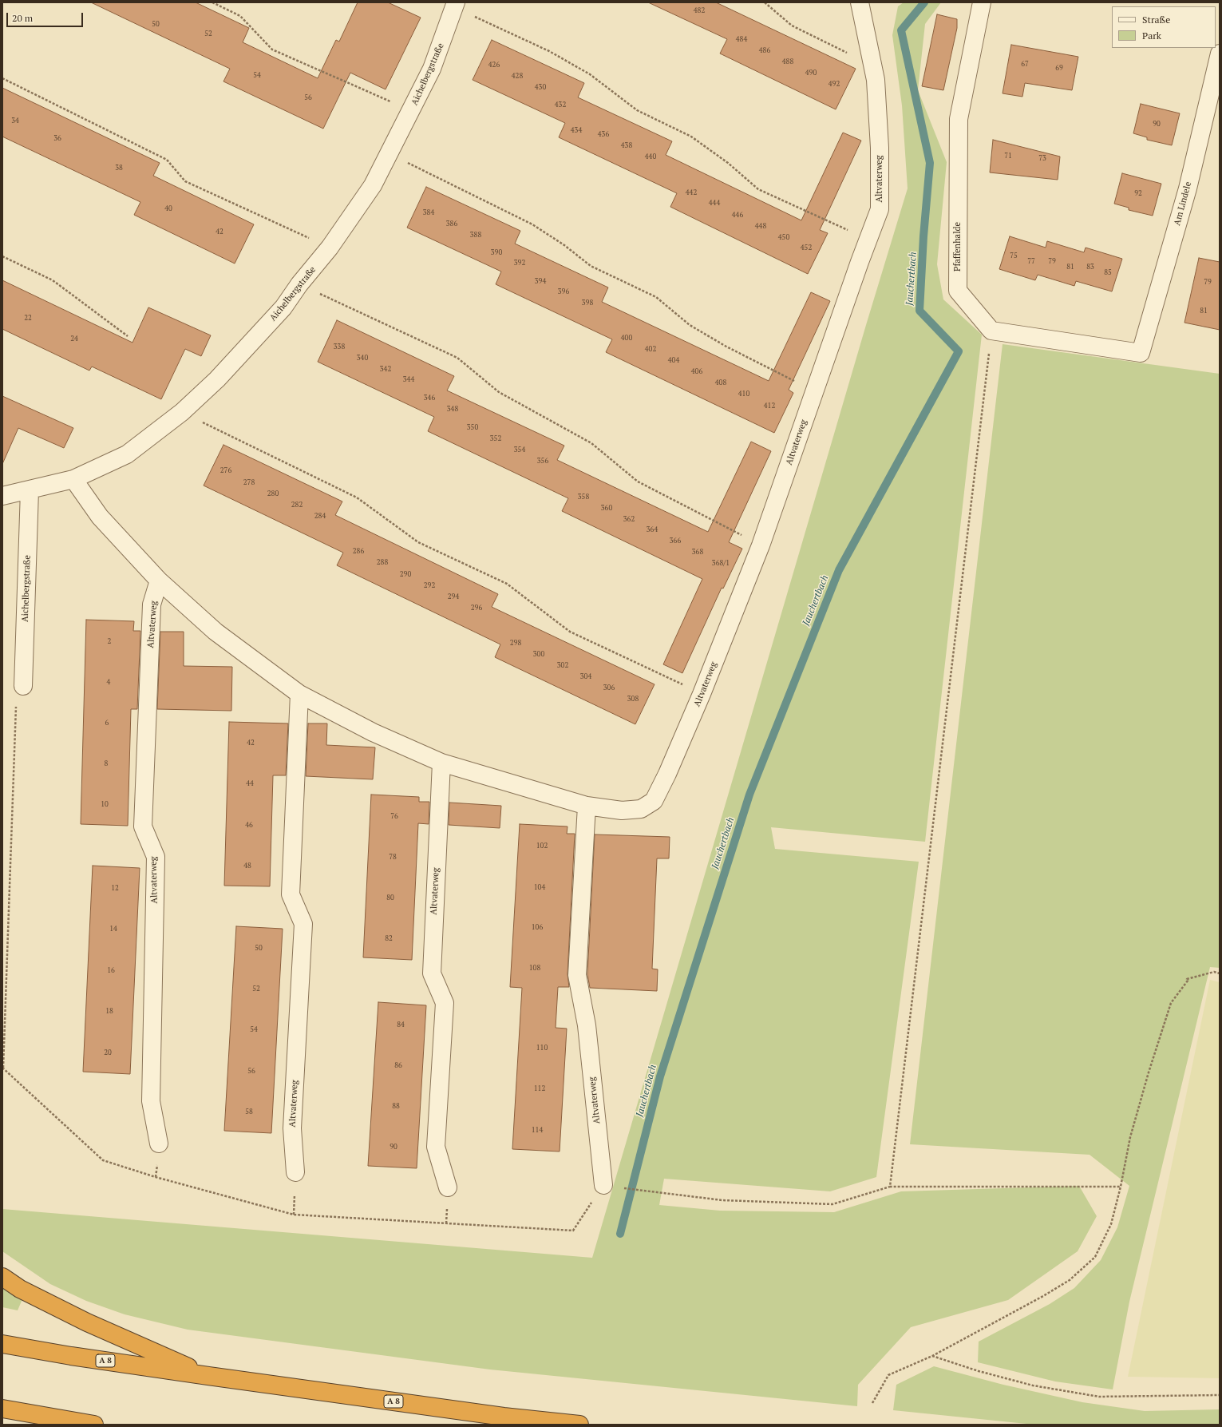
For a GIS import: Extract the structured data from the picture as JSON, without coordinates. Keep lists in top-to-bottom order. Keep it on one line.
{"streets":{"highway":["A 8"],"street":["Aichelbergstraße","Altvaterweg","Am Lindele","Pfaffenhalde"]},"crossings":[["Aichelbergstraße","Altvaterweg"],["Am Lindele","Pfaffenhalde"]],"water":["Jauchertbach"],"house_numbers":["482","50","52","484","486","488","67","426","69","490","54","428","492","430","56","432","34","90","434","436","36","438","71","440","73","38","442","92","444","40","384","446","386","448","42","388","450","452","390","75","77","79","392","81","83","85","394","79","396","398","81","22","400","24","338","402","340","404","342","406","344","408","410","346","412","348","350","352","354","356","276","278","280","358","282","360","284","362","364","366","286","368","288","368/1","290","292","294","296","2","298","300","302","304","4","306","308","6","42","8","44","10","76","46","102","78","48","104","12","80","106","14","82","50","108","16","52","18","84","54","110","20","86","56","112","88","58","114","90"],"legend":["Straße","Park"],"scale_bar":"20 m"}
